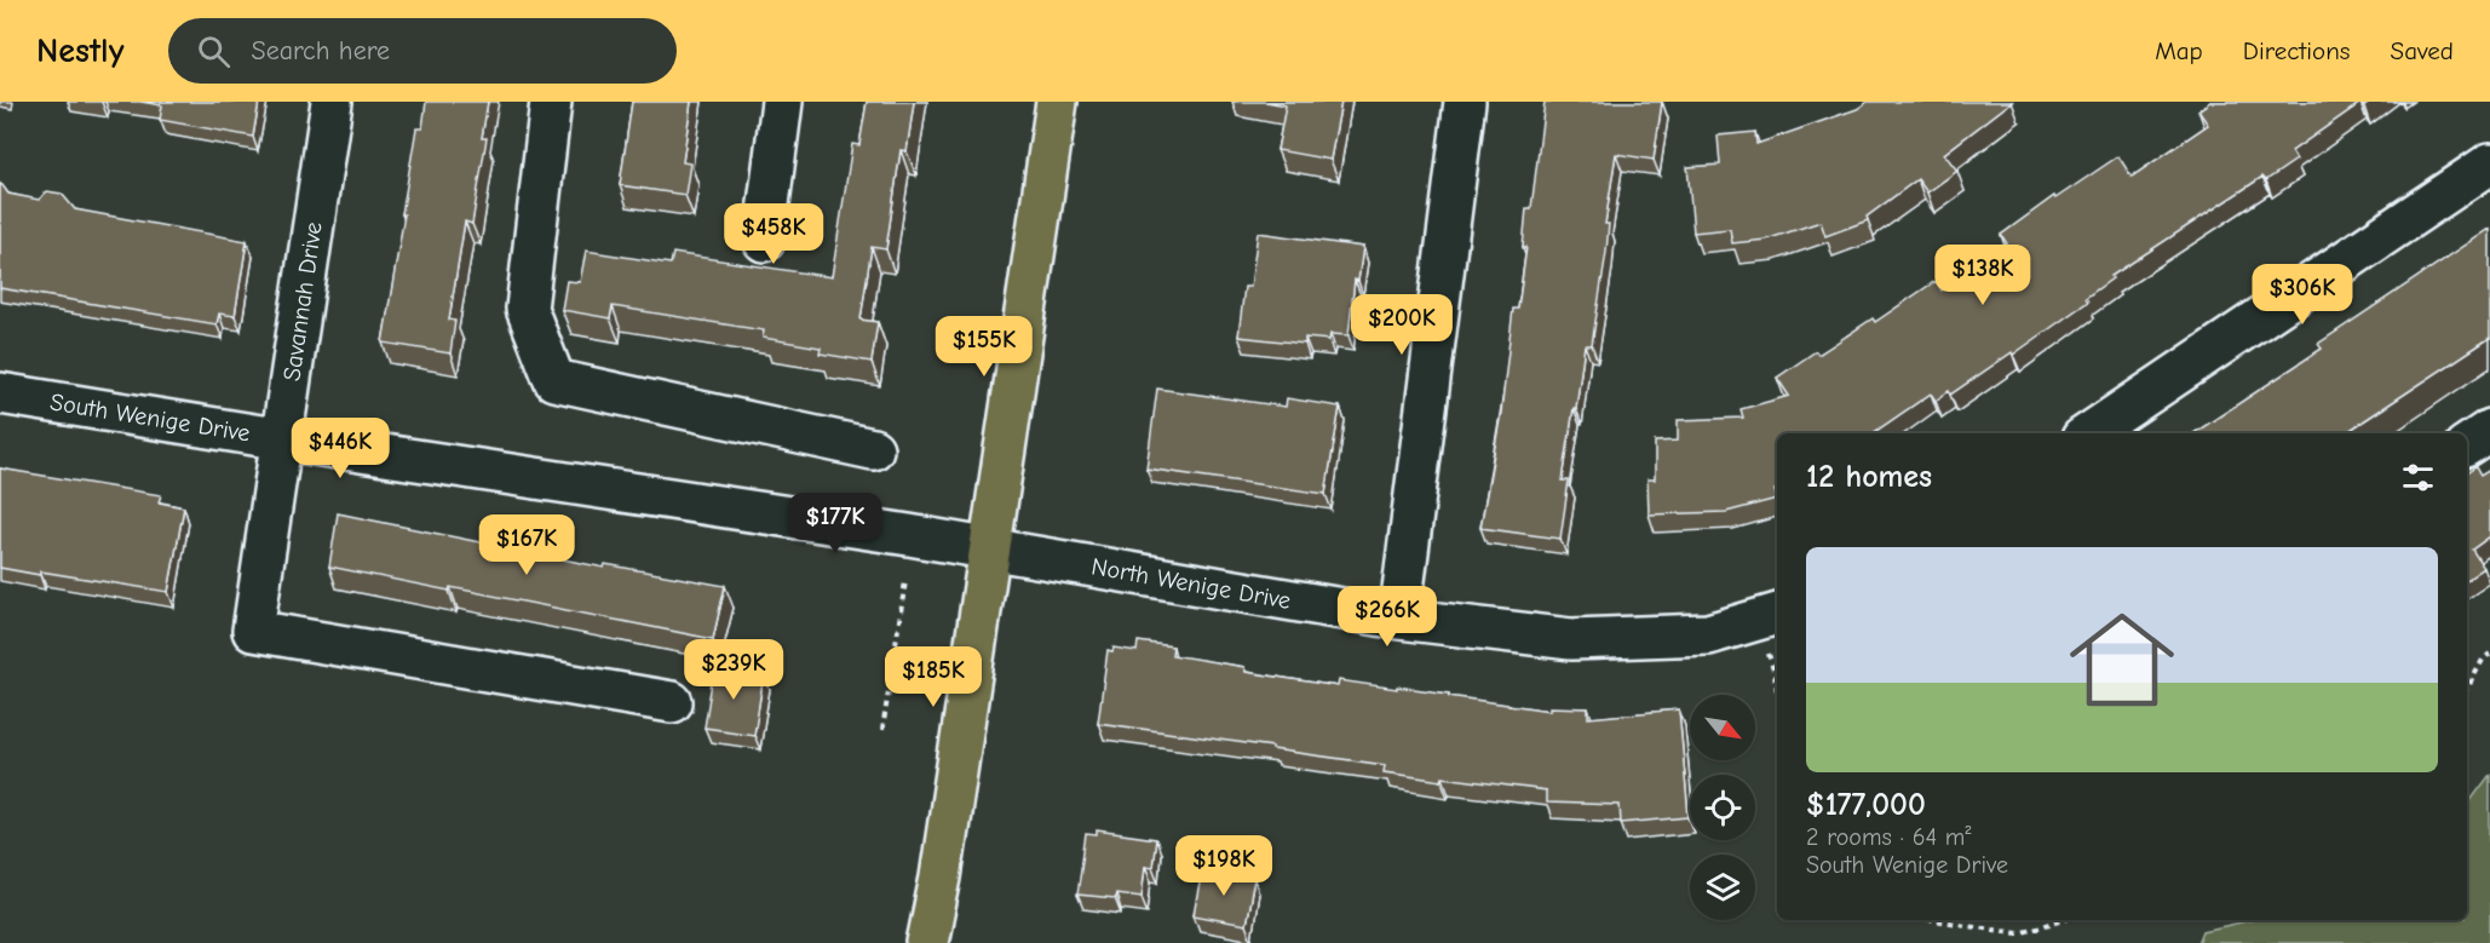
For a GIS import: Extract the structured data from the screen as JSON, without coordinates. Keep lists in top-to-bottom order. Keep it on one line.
{"streets":{"street":["Savannah Drive","South Wenige Drive","North Wenige Drive"]},"crossings":[["Savannah Drive","South Wenige Drive"],["South Wenige Drive","North Wenige Drive"]],"north":"bottom right","page":{"header":"Nestly","search":"Search here","nav":["Map","Directions","Saved"],"price":["$458K","$138K","$306K","$200K","$155K","$446K","$177K","$167K","$266K","$239K","$185K","$198K"],"heading":"12 homes","list":[{"name":"$177,000","note":"2 rooms · 64 m² · South Wenige Drive"}]}}
